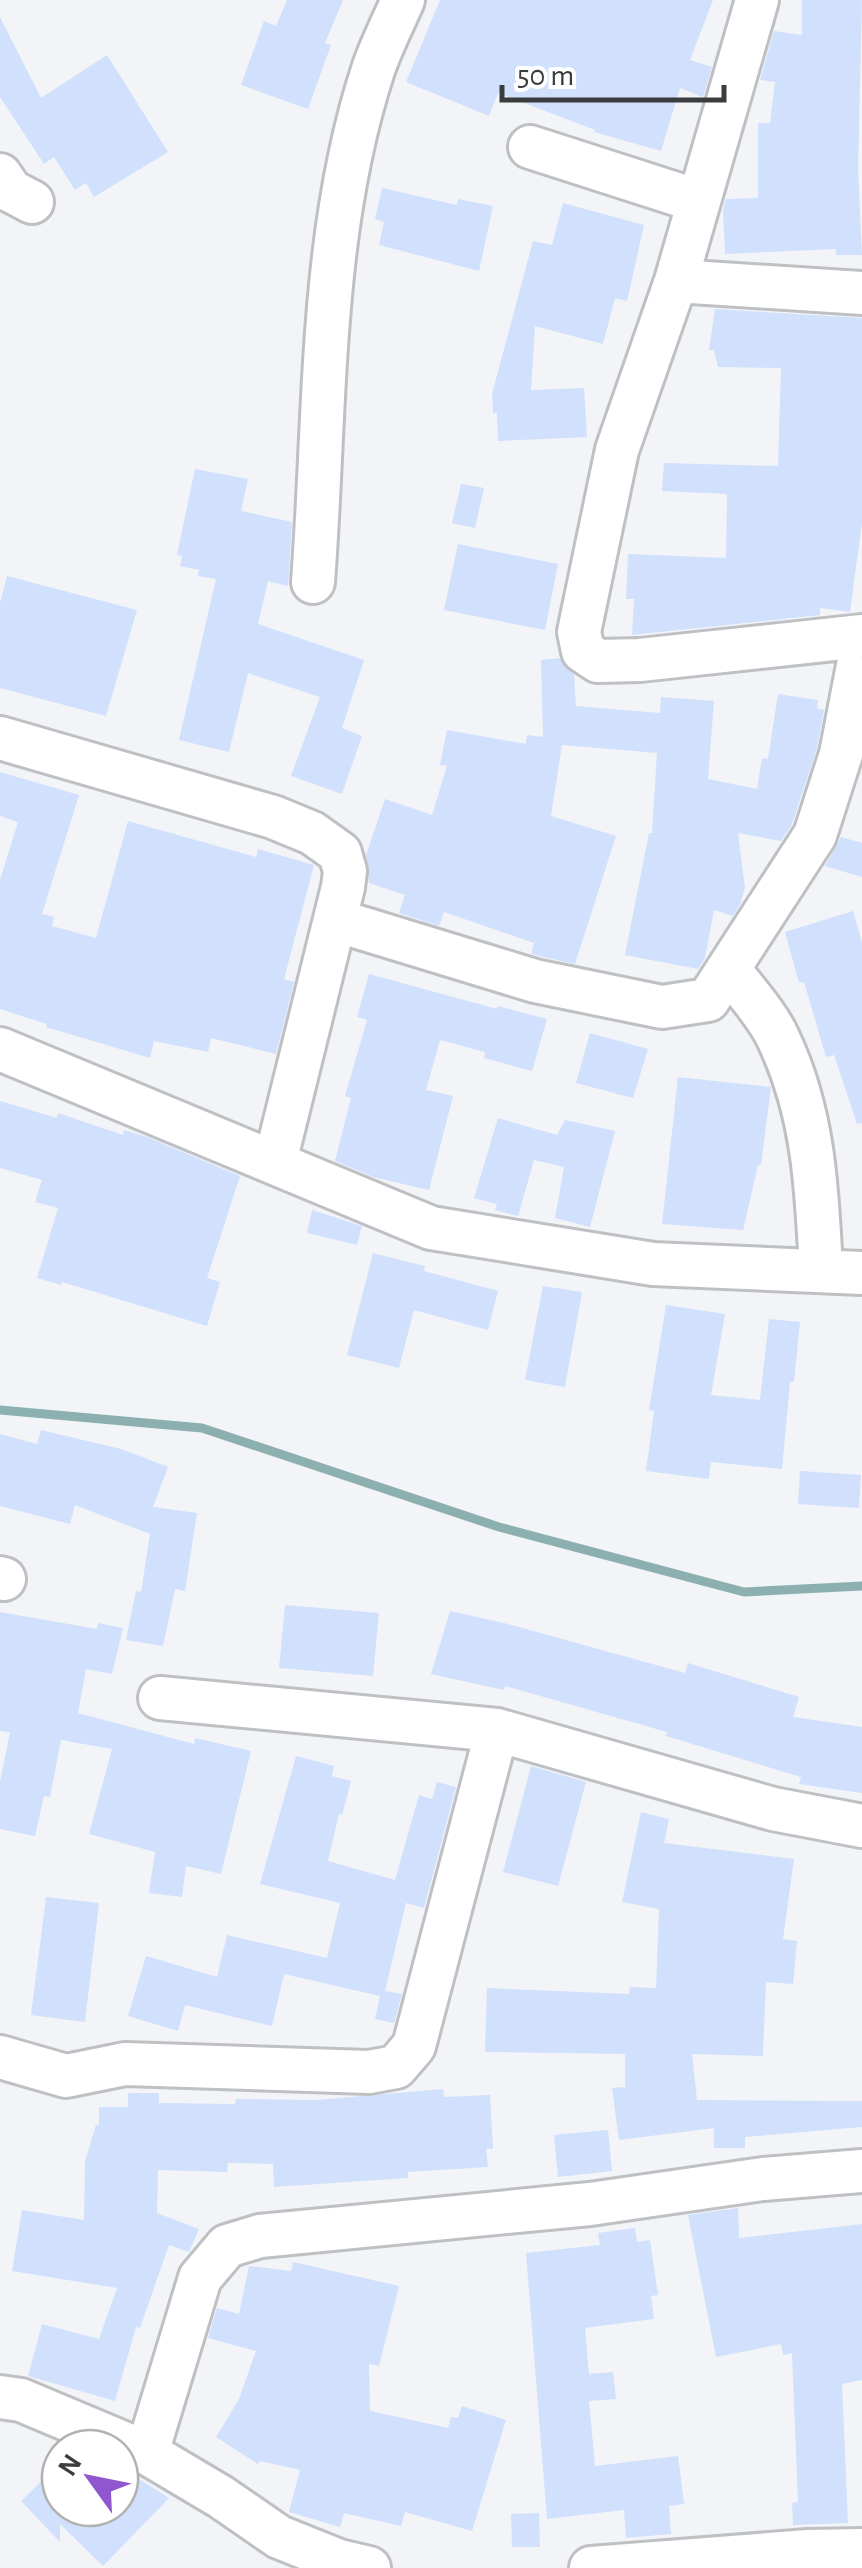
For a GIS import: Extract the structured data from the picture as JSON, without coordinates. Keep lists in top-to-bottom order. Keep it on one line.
{"scale_bar":"50 m","north":"top left"}
